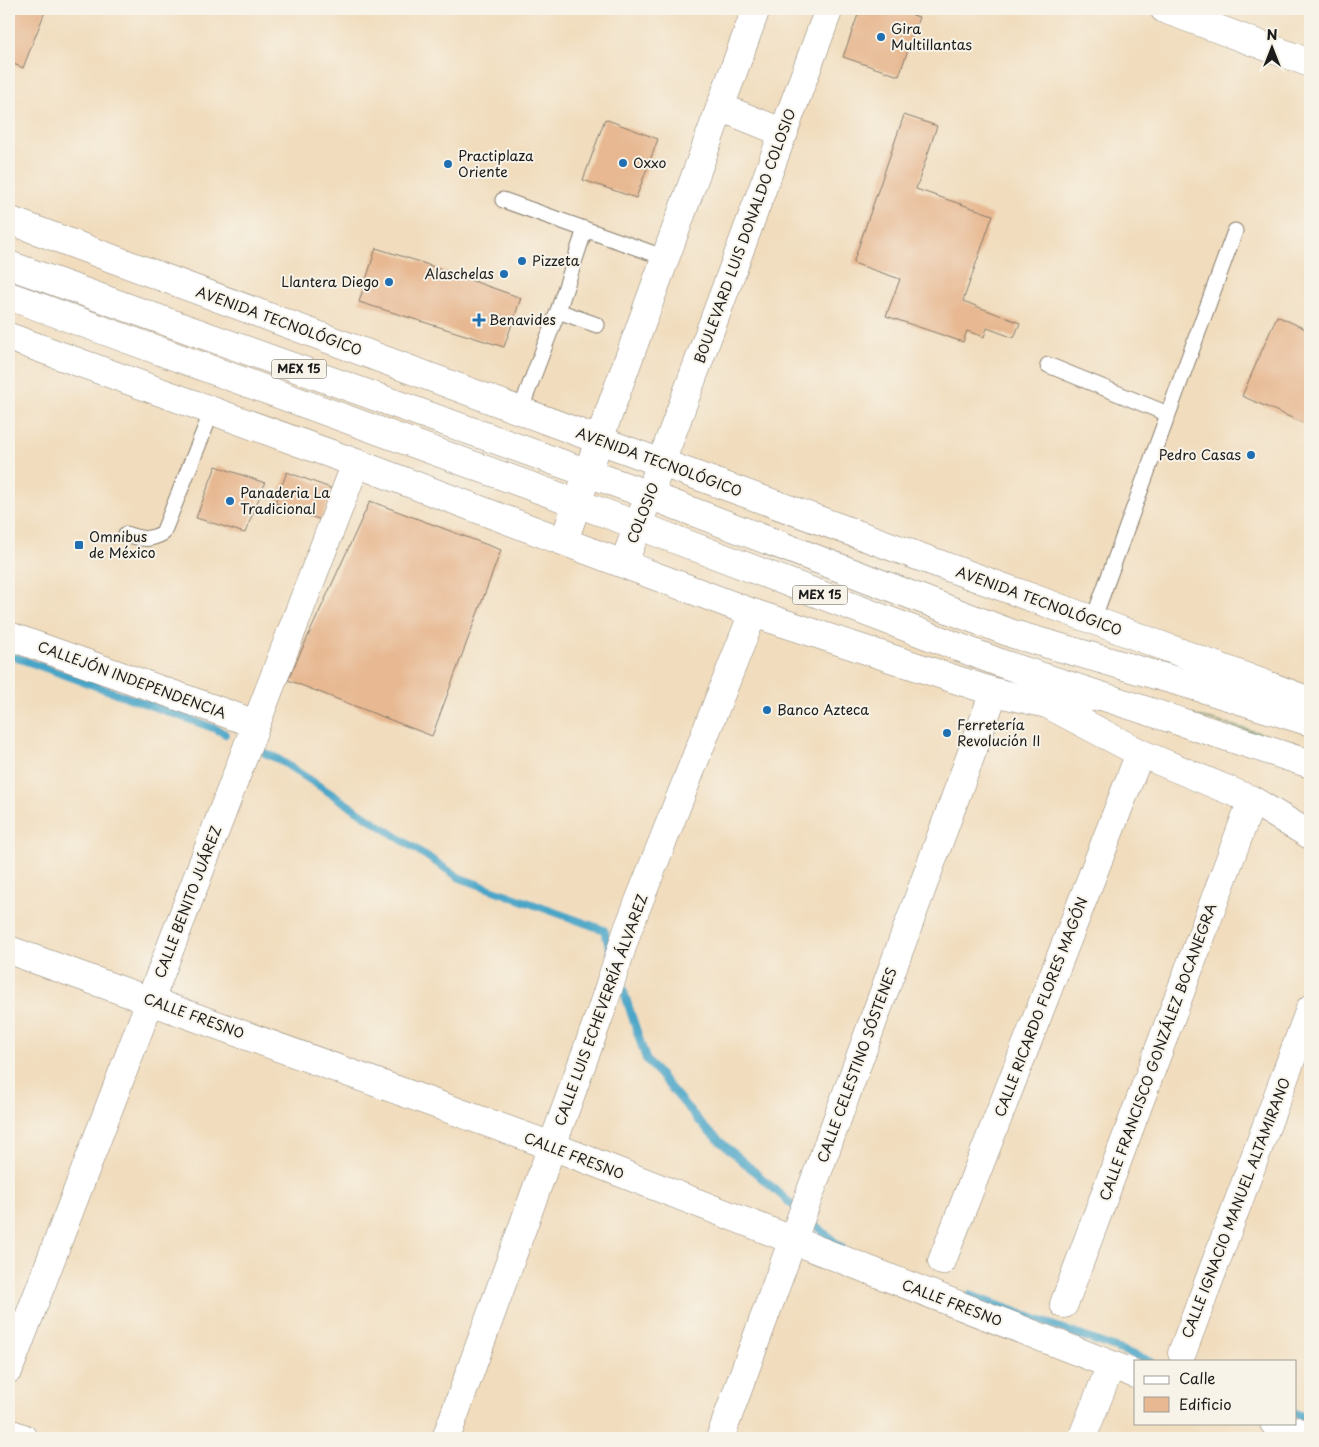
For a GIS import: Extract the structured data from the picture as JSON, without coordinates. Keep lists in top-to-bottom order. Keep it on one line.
{"streets":{"main road":["BOULEVARD LUIS DONALDO COLOSIO","AVENIDA TECNOLÓGICO","MEX 15","COLOSIO","CALLEJÓN INDEPENDENCIA","CALLE BENITO JUÁREZ","CALLE RICARDO FLORES MAGÓN","CALLE LUIS ECHEVERRÍA ÁLVAREZ","CALLE FRESNO","CALLE FRANCISCO GONZÁLEZ BOCANEGRA","CALLE CELESTINO SÓSTENES","CALLE IGNACIO MANUEL ALTAMIRANO"]},"crossings":[["BOULEVARD LUIS DONALDO COLOSIO","AVENIDA TECNOLÓGICO"],["BOULEVARD LUIS DONALDO COLOSIO","COLOSIO"],["AVENIDA TECNOLÓGICO","COLOSIO"],["MEX 15","COLOSIO"],["CALLEJÓN INDEPENDENCIA","CALLE BENITO JUÁREZ"],["CALLE BENITO JUÁREZ","CALLE FRESNO"],["CALLE LUIS ECHEVERRÍA ÁLVAREZ","CALLE FRESNO"],["CALLE FRESNO","CALLE CELESTINO SÓSTENES"]],"places":{"other":["Gira Multillantas","Oxxo","Practiplaza Oriente","Pizzeta","Alaschelas","Llantera Diego","Pedro Casas","Panaderia La Tradicional","Banco Azteca","Ferretería Revolución II"],"health":["Benavides"],"transit":["Omnibus de México"]},"legend":["Calle","Edificio"],"north":"top"}
